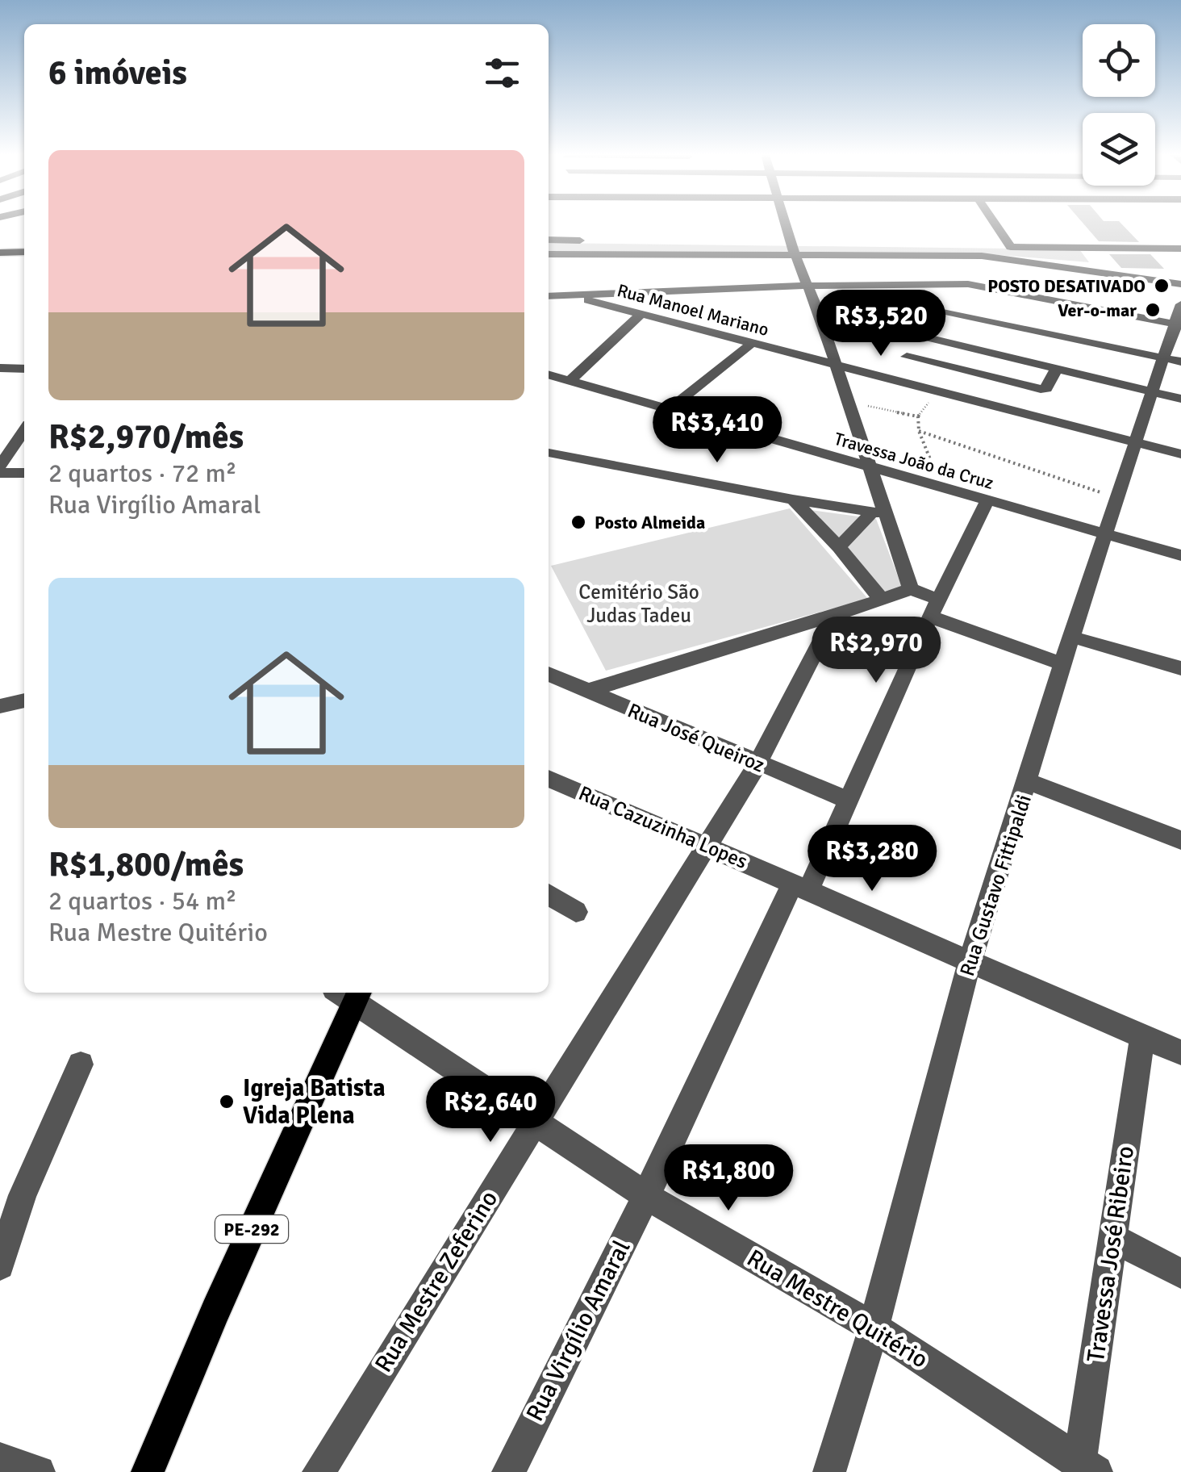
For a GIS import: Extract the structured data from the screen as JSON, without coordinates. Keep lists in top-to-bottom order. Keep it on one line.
{"streets":{"main road":["PE-292"],"street":["Rua Manoel Mariano","Travessa João da Cruz","Rua José Queiroz","Rua Cazuzinha Lopes","Rua Gustavo Fittipaldi","Travessa José Ribeiro","Rua Mestre Zeferino","Rua Mestre Quitério","Rua Virgílio Amaral"]},"crossings":[["Rua Manoel Mariano","Rua Gustavo Fittipaldi"],["Travessa João da Cruz","Rua Gustavo Fittipaldi"],["Travessa João da Cruz","Rua Virgílio Amaral"],["Rua José Queiroz","Rua Mestre Zeferino"],["Rua José Queiroz","Rua Virgílio Amaral"],["Rua Cazuzinha Lopes","Rua Gustavo Fittipaldi"],["Rua Cazuzinha Lopes","Travessa José Ribeiro"],["Rua Cazuzinha Lopes","Rua Mestre Zeferino"],["Rua Cazuzinha Lopes","Rua Virgílio Amaral"],["Rua Gustavo Fittipaldi","Rua Mestre Quitério"],["PE-292","Rua Mestre Quitério"],["Travessa José Ribeiro","Rua Mestre Quitério"],["Rua Mestre Zeferino","Rua Mestre Quitério"],["Rua Mestre Quitério","Rua Virgílio Amaral"]],"parks":["Cemitério São Judas Tadeu"],"places":["POSTO DESATIVADO","Ver-o-mar","Posto Almeida","Igreja Batista Vida Plena"],"page":{"heading":"6 imóveis","list":[{"name":"R$2,970/mês","note":"2 quartos · 72 m² · Rua Virgílio Amaral"},{"name":"R$1,800/mês","note":"2 quartos · 54 m² · Rua Mestre Quitério"}],"price":["R$3,520","R$3,410","R$2,970","R$3,280","R$2,640","R$1,800"]}}
